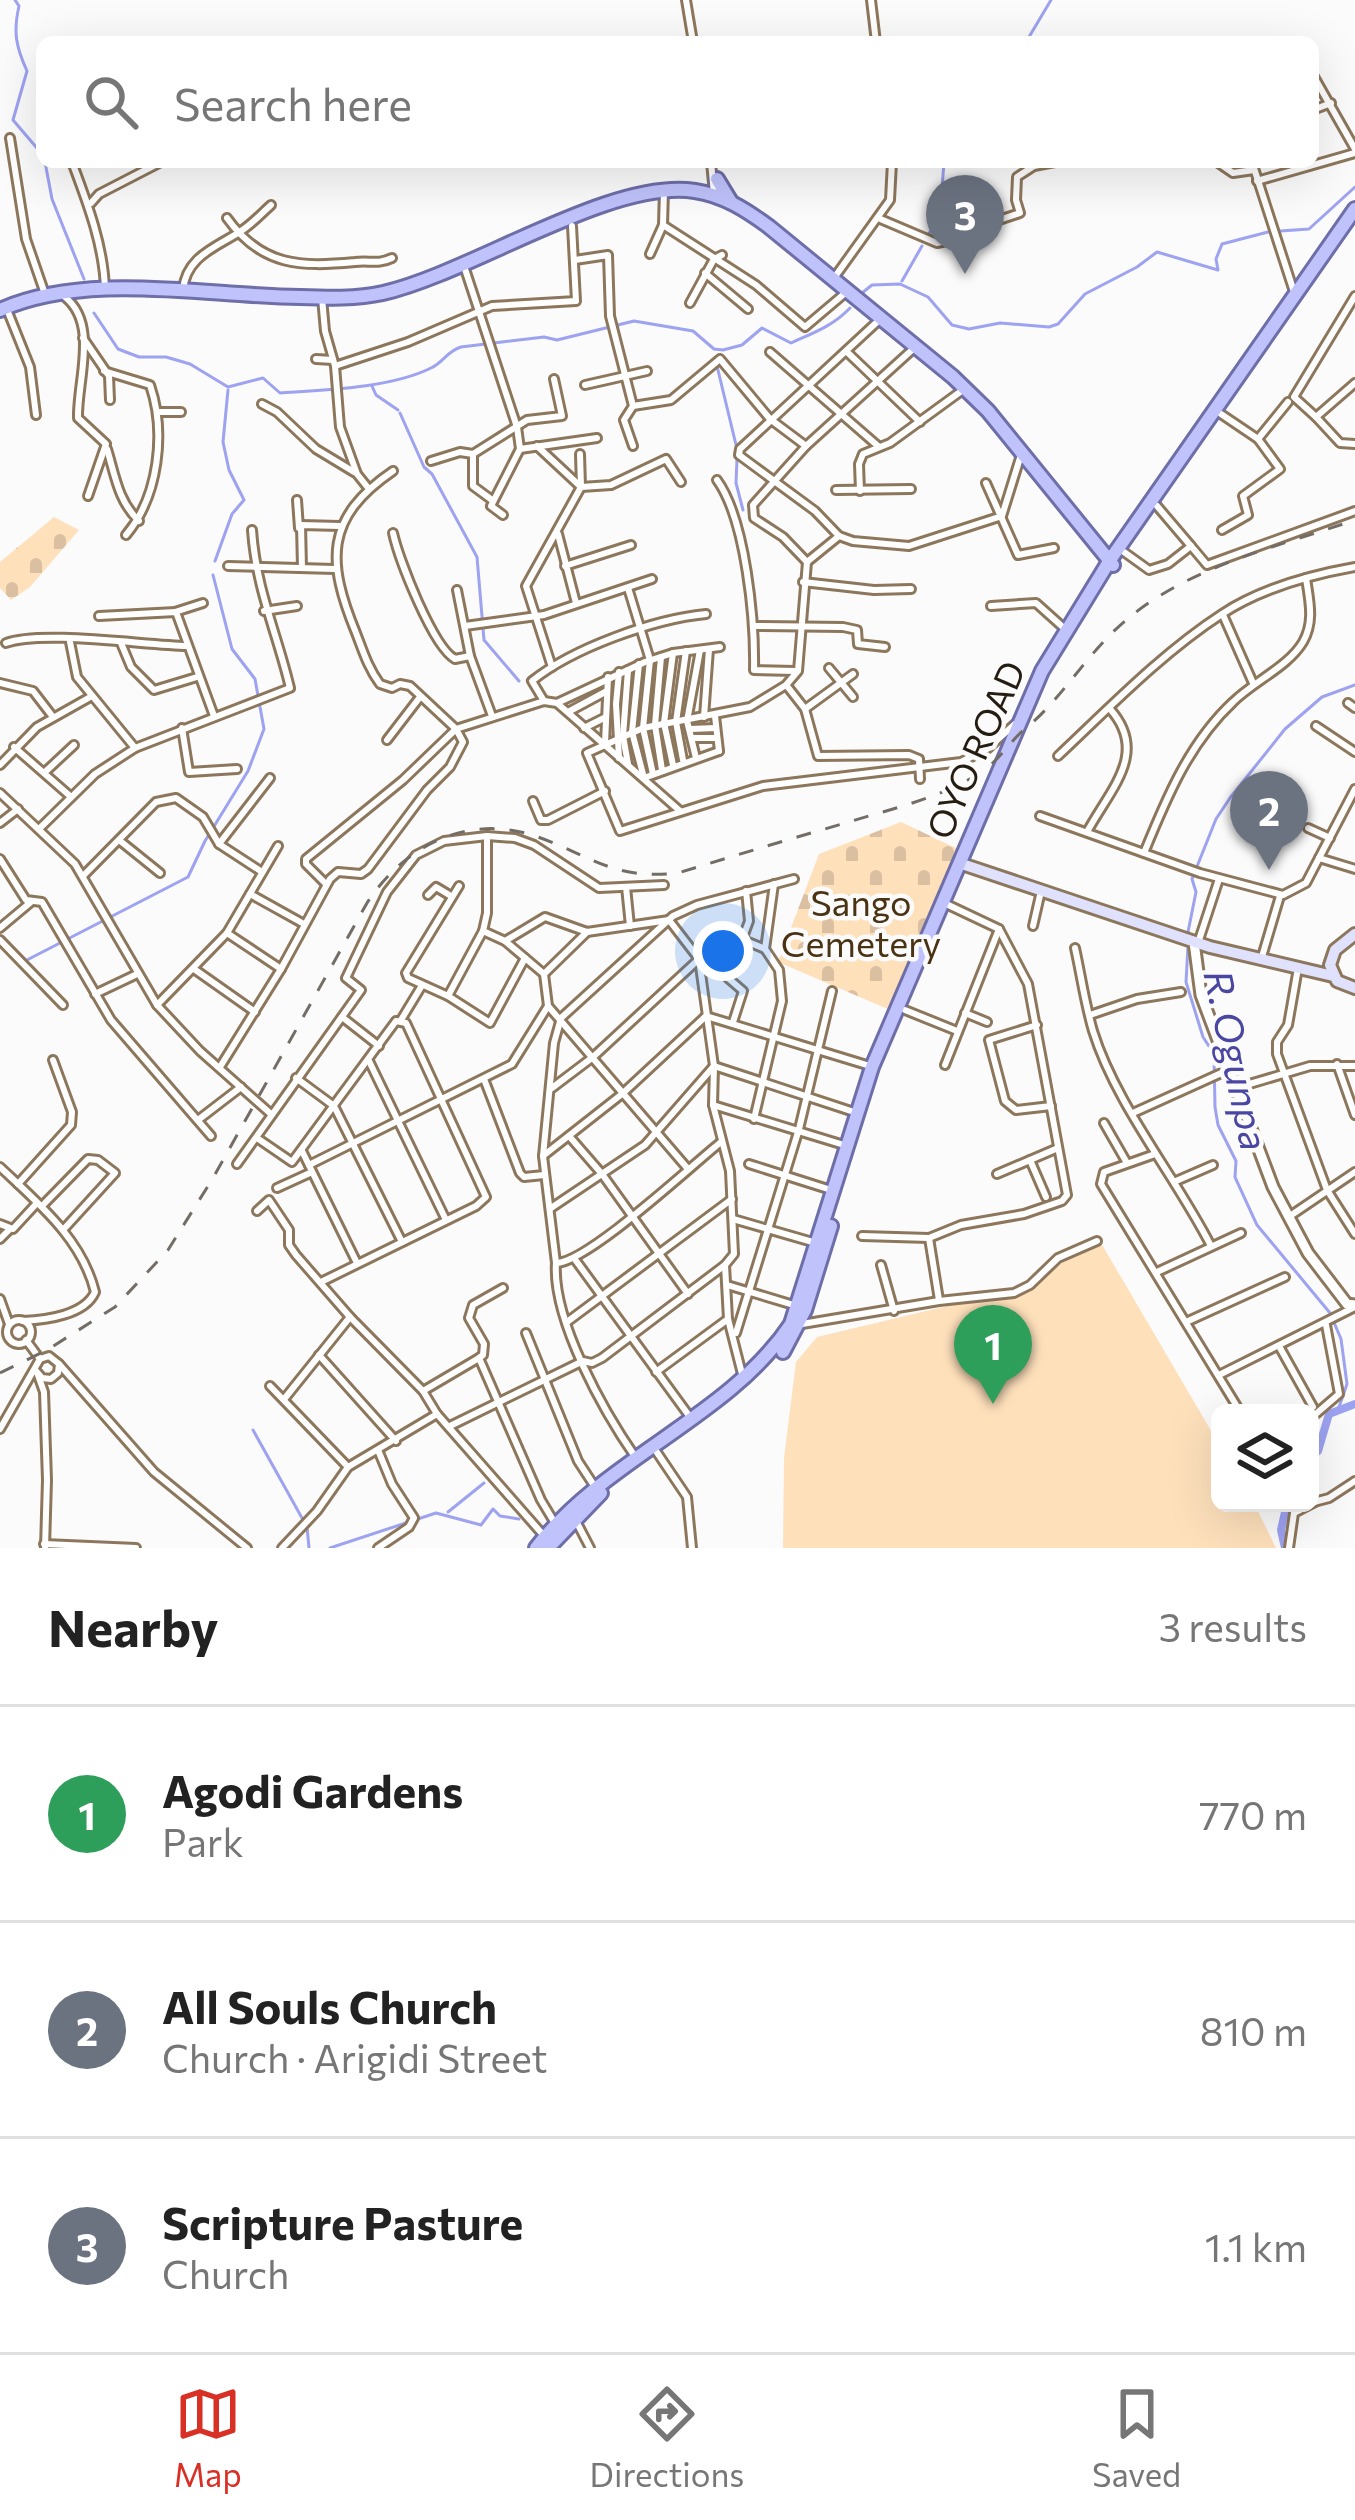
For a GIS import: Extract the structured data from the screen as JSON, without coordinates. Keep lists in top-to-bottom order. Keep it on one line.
{"streets":{"main road":["OYO ROAD"]},"water":["R. Ogunpa"],"parks":["Sango Cemetery"],"page":{"search":"Search here","pins":["3","2","1"],"heading":["Nearby","3 results"],"list":[{"mark":"1","name":"Agodi Gardens","note":"Park","value":"770 m"},{"mark":"2","name":"All Souls Church","note":"Church · Arigidi Street","value":"810 m"},{"mark":"3","name":"Scripture Pasture","note":"Church","value":"1.1 km"}],"nav":["Map","Directions","Saved"]}}
